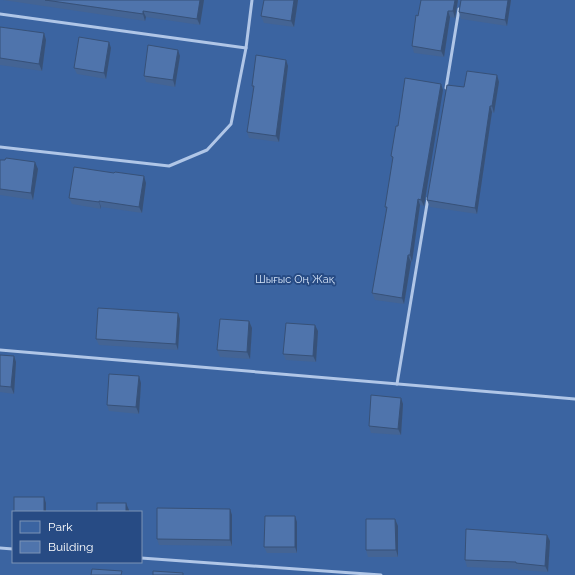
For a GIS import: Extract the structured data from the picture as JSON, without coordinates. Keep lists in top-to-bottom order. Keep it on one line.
{"parks":["Шығыс Оң Жақ"],"legend":["Park","Building"]}
